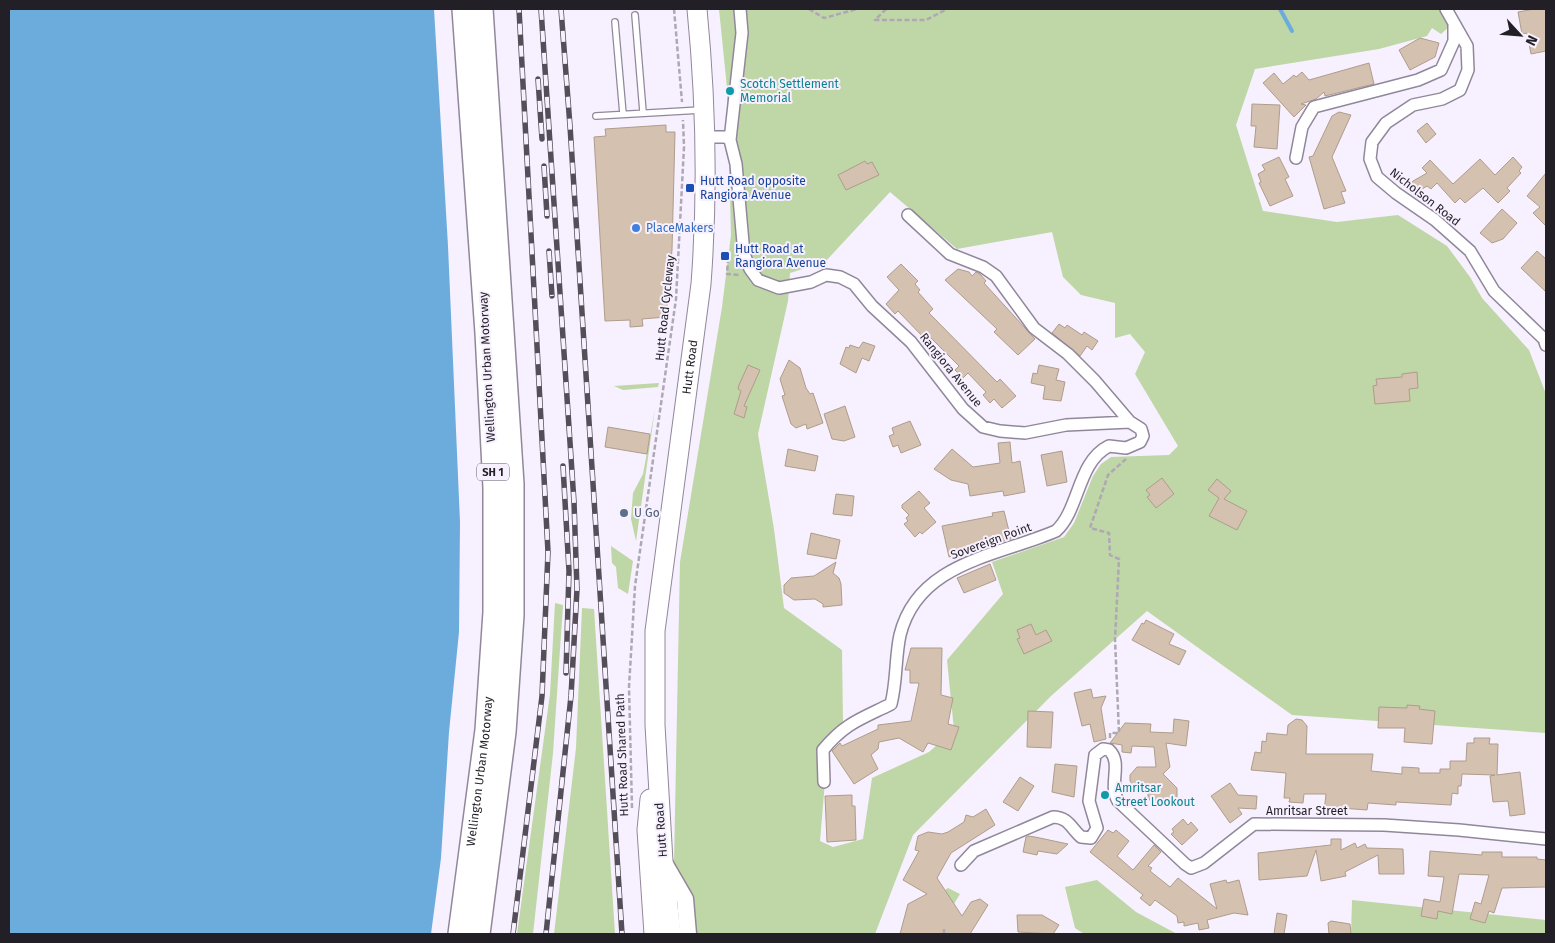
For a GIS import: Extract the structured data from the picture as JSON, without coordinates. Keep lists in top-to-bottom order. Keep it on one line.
{"streets":{"highway":["Wellington Urban Motorway","SH 1"],"main road":["Hutt Road"],"street":["Nicholson Road","Rangiora Avenue","Sovereign Point","Amritsar Street"],"path":["Hutt Road Cycleway","Hutt Road Shared Path"]},"crossings":[["Hutt Road Cycleway","Hutt Road Shared Path"]],"places":{"other":["Scotch Settlement Memorial","PlaceMakers","U Go","Amritsar Street Lookout"],"transit":["Hutt Road opposite Rangiora Avenue","Hutt Road at Rangiora Avenue"]},"north":"bottom right"}
